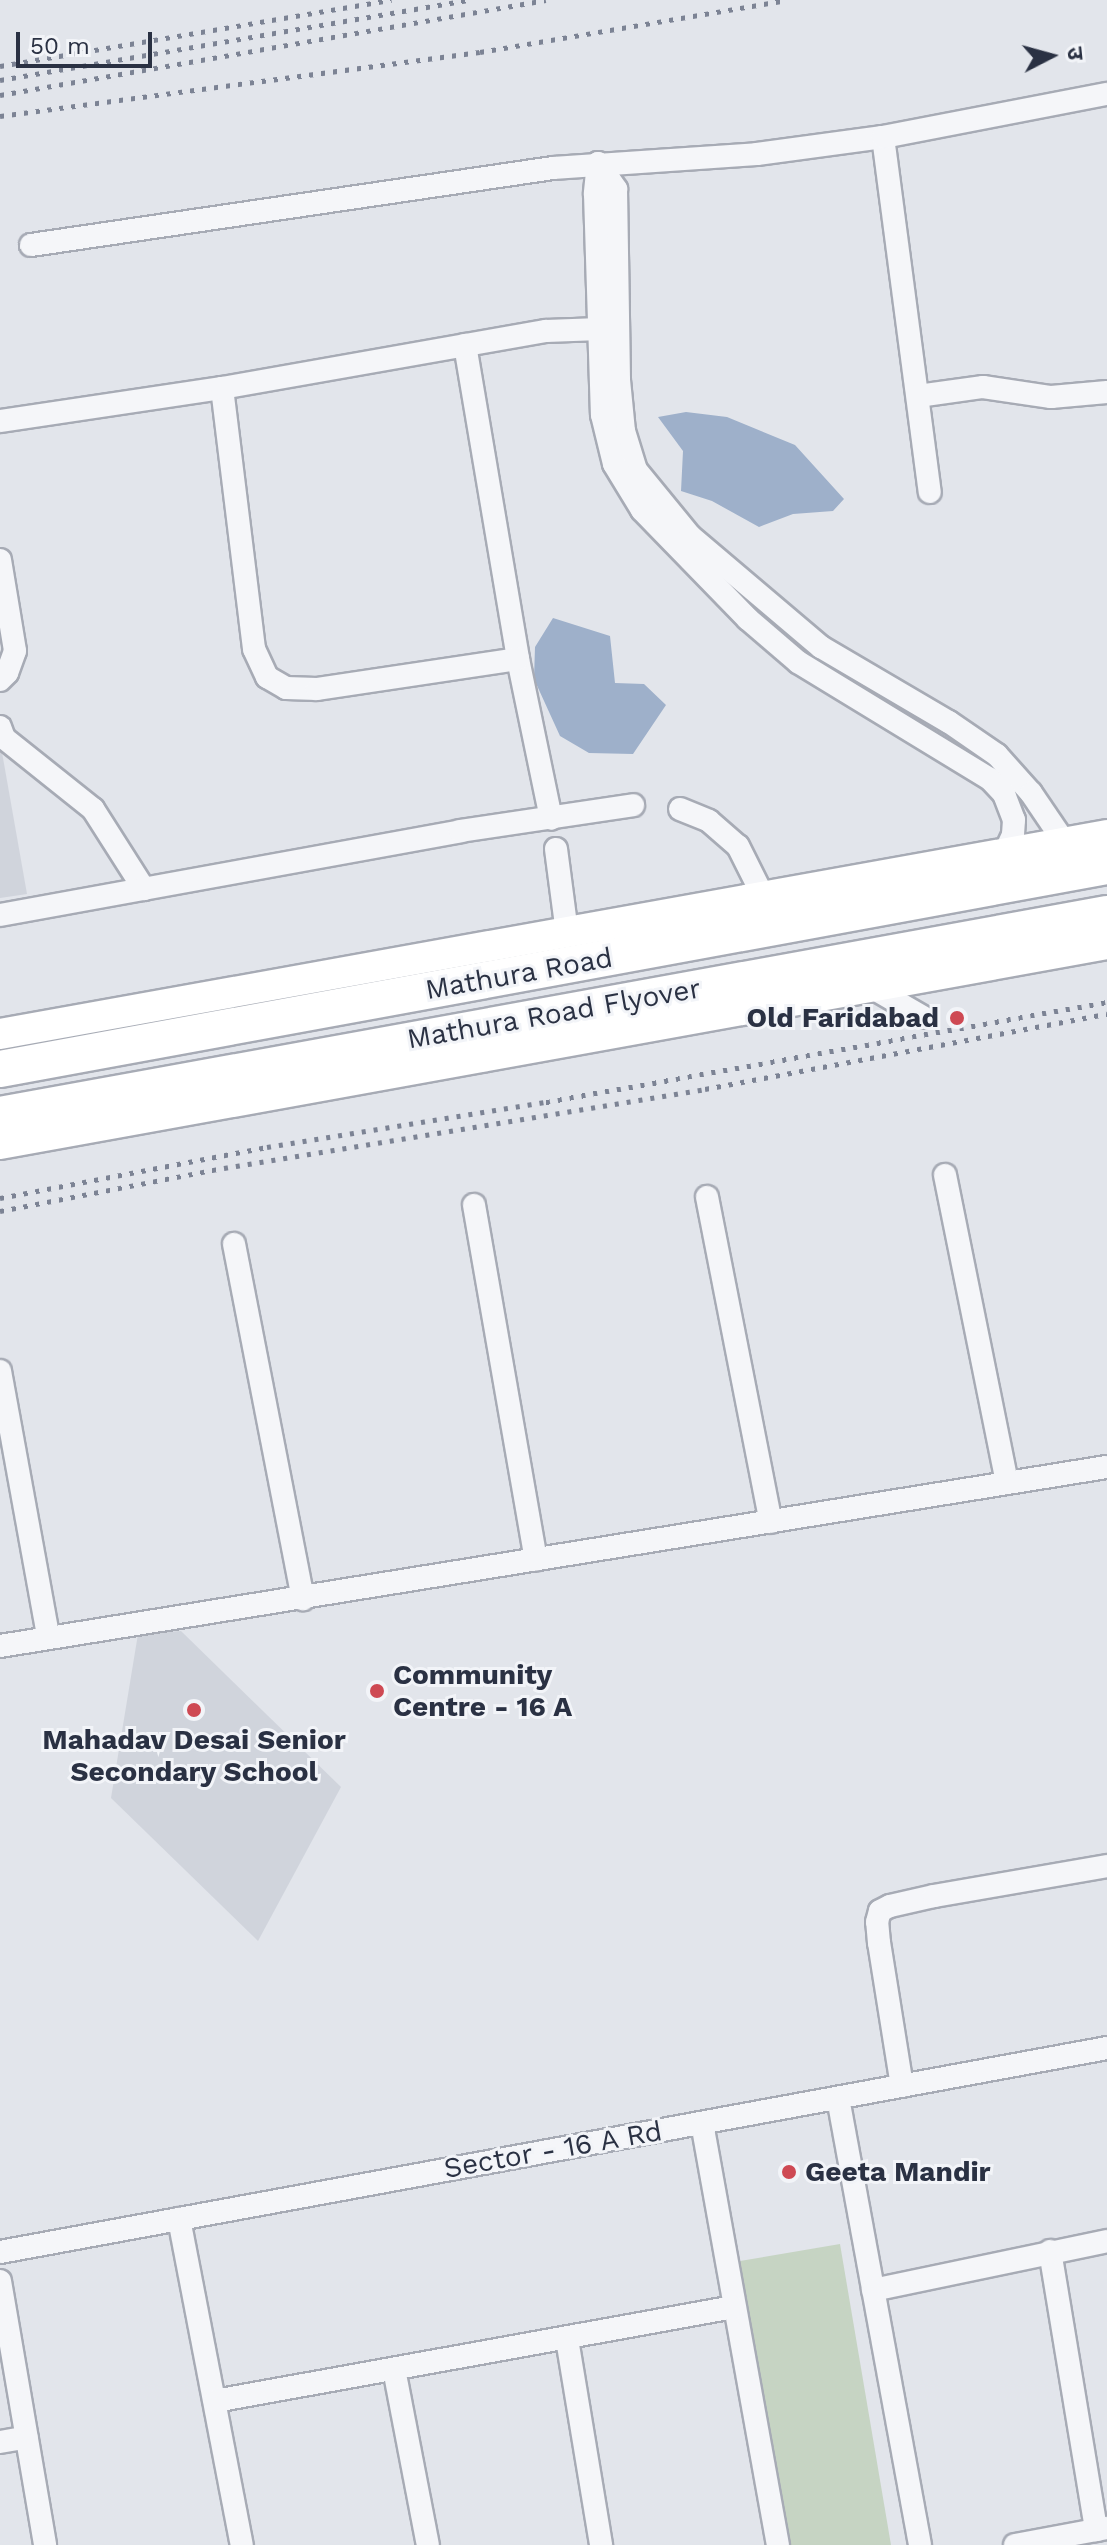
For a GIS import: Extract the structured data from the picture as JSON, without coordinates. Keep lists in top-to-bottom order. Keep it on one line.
{"streets":{"highway":["Mathura Road","Mathura Road Flyover"],"street":["Sector - 16 A Rd"]},"places":["Old Faridabad","Community Centre - 16 A","Mahadav Desai Senior Secondary School","Geeta Mandir"],"scale_bar":"50 m","north":"right"}
